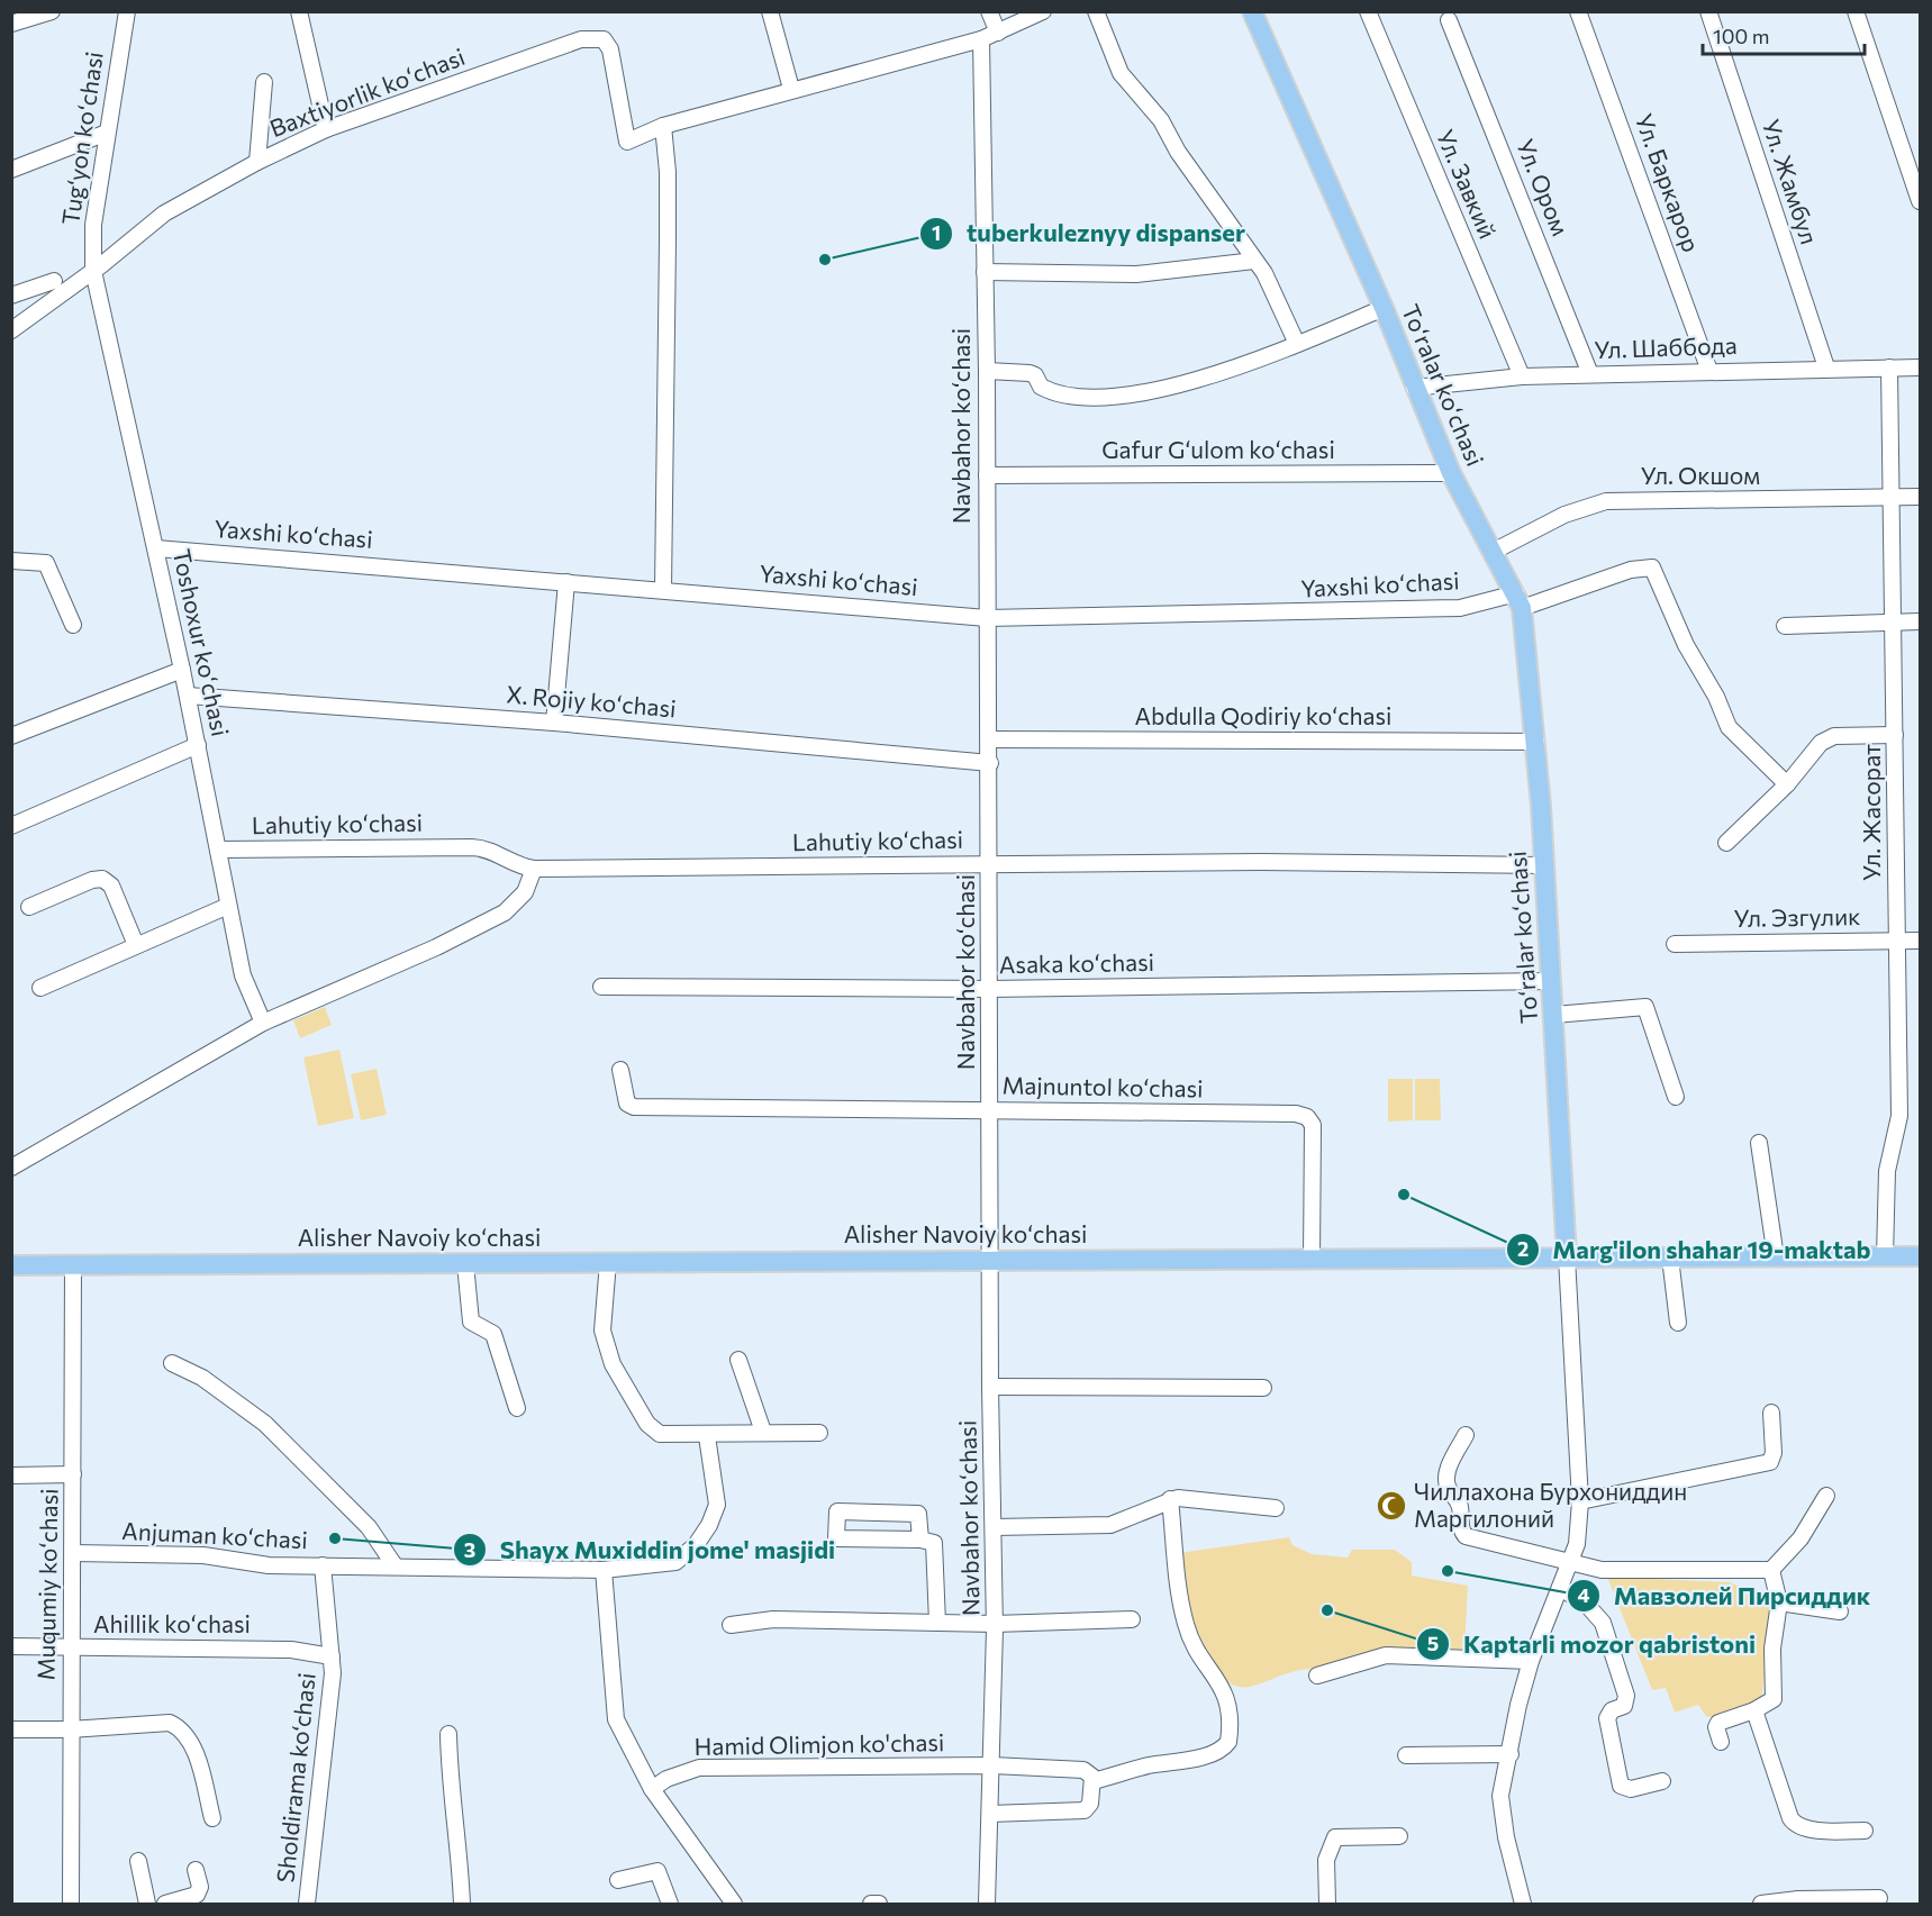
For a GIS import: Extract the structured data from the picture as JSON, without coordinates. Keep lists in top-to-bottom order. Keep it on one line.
{"streets":{"main road":["Toʻralar koʻchasi","Alisher Navoiy koʻchasi"],"street":["Baxtiyorlik koʻchasi","Tugʻyon koʻchasi","Ул. Жамбул","Ул. Баркарор","Ул. Завкий","Ул. Ором","Ул. Шаббода","Navbahor koʻchasi","Gafur Gʻulom koʻchasi","Ул. Окшом","Yaxshi koʻchasi","Toshoxur koʻchasi","X. Rojiy koʻchasi","Abdulla Qodiriy koʻchasi","Ул. Жасорат","Lahutiy koʻchasi","Ул. Эзгулик","Asaka koʻchasi","Majnuntol koʻchasi","Anjuman koʻchasi","Muqumiy koʻchasi","Ahillik koʻchasi","Hamid Olimjon ko'chasi","Sholdirama ko‘chasi"]},"crossings":[["Baxtiyorlik koʻchasi","Tugʻyon koʻchasi"],["Baxtiyorlik koʻchasi","Navbahor koʻchasi"],["Baxtiyorlik koʻchasi","Toshoxur koʻchasi"],["Tugʻyon koʻchasi","Toshoxur koʻchasi"],["Ул. Жамбул","Ул. Шаббода"],["Ул. Баркарор","Ул. Шаббода"],["Ул. Завкий","Ул. Шаббода"],["Ул. Ором","Ул. Шаббода"],["Ул. Шаббода","Toʻralar koʻchasi"],["Ул. Шаббода","Ул. Жасорат"],["Toʻralar koʻchasi","Gafur Gʻulom koʻchasi"],["Toʻralar koʻchasi","Ул. Окшом"],["Toʻralar koʻchasi","Yaxshi koʻchasi"],["Toʻralar koʻchasi","Abdulla Qodiriy koʻchasi"],["Toʻralar koʻchasi","Lahutiy koʻchasi"],["Toʻralar koʻchasi","Asaka koʻchasi"],["Toʻralar koʻchasi","Alisher Navoiy koʻchasi"],["Navbahor koʻchasi","Gafur Gʻulom koʻchasi"],["Navbahor koʻchasi","Yaxshi koʻchasi"],["Navbahor koʻchasi","X. Rojiy koʻchasi"],["Navbahor koʻchasi","Abdulla Qodiriy koʻchasi"],["Navbahor koʻchasi","Lahutiy koʻchasi"],["Navbahor koʻchasi","Asaka koʻchasi"],["Navbahor koʻchasi","Majnuntol koʻchasi"],["Navbahor koʻchasi","Alisher Navoiy koʻchasi"],["Navbahor koʻchasi","Hamid Olimjon ko'chasi"],["Ул. Окшом","Ул. Жасорат"],["Yaxshi koʻchasi","Toshoxur koʻchasi"],["Toshoxur koʻchasi","X. Rojiy koʻchasi"],["Toshoxur koʻchasi","Lahutiy koʻchasi"],["Ул. Жасорат","Ул. Эзгулик"],["Ул. Жасорат","Alisher Navoiy koʻchasi"],["Majnuntol koʻchasi","Alisher Navoiy koʻchasi"],["Alisher Navoiy koʻchasi","Muqumiy koʻchasi"],["Anjuman koʻchasi","Muqumiy koʻchasi"],["Anjuman koʻchasi","Sholdirama ko‘chasi"],["Muqumiy koʻchasi","Ahillik koʻchasi"],["Ahillik koʻchasi","Sholdirama ko‘chasi"]],"places":{"other":["tuberkuleznyy dispanser","Marg'ilon shahar 19-maktab","Shayx Muxiddin jome' masjidi","Мавзолей Пирсиддик","Kaptarli mozor qabristoni"],"mosque":["Чиллахона Бурхониддин Маргилоний"]},"scale_bar":"100 m"}
